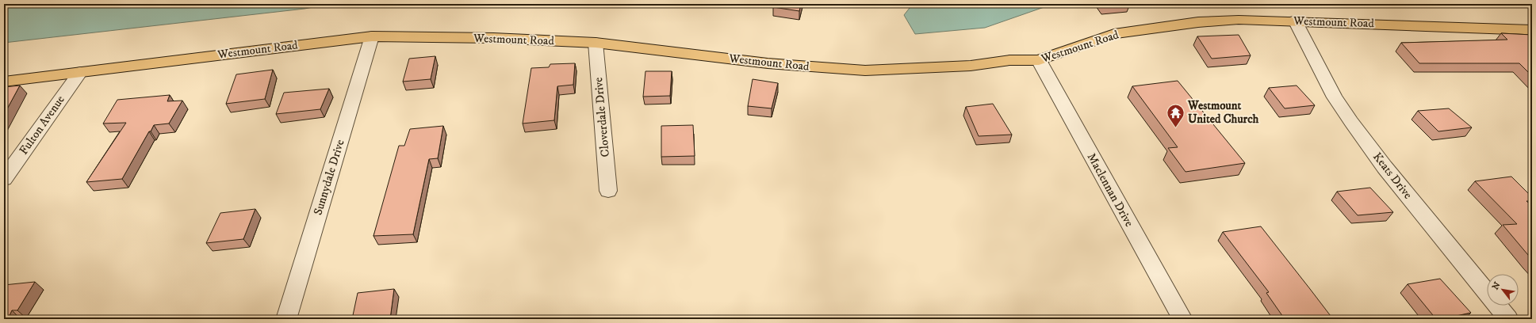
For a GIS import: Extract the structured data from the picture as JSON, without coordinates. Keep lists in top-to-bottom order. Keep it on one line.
{"streets":{"main road":["Westmount Road"],"street":["Cloverdale Drive","Fulton Avenue","Keats Drive","Sunnydale Drive","Maclennan Drive"]},"crossings":[["Westmount Road","Cloverdale Drive"],["Westmount Road","Fulton Avenue"],["Westmount Road","Keats Drive"],["Westmount Road","Sunnydale Drive"],["Westmount Road","Maclennan Drive"]],"places":{"temple":["Westmount United Church"]},"north":"top left"}
